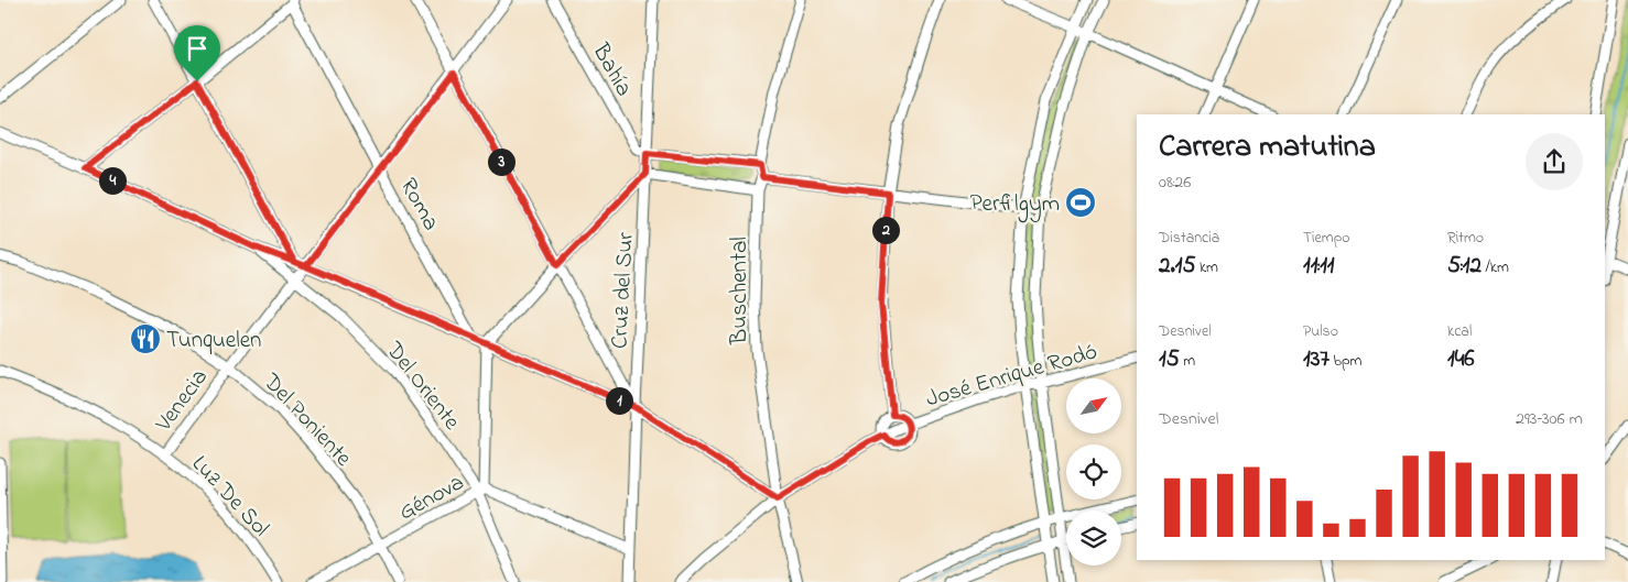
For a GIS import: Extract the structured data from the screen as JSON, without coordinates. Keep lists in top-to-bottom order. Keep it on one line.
{"streets":{"street":["Bahía","Roma","Cruz del Sur","Buschental","José Enrique Rodó","Del Oriente","Venecia","Del Poniente","Luz De Sol","Génova"]},"crossings":[["Bahía","Cruz del Sur"],["Roma","Venecia"],["Cruz del Sur","Génova"],["Buschental","José Enrique Rodó"],["Del Oriente","Venecia"],["Del Oriente","Génova"],["Venecia","Del Poniente"],["Venecia","Luz De Sol"],["Del Poniente","Génova"]],"places":{"sports":["Perfilgym"],"restaurant":["Tunquelen"]},"north":"top right","page":{"heading":["Carrera matutina","08:26"],"pins":["3","4","2","1"],"stats":[["Distancia","2.15 km"],["Tiempo","11:11"],["Ritmo","5:12 /km"],["Desnivel","15 m"],["Pulso","137 bpm"],["kcal","146"]],"chart":["Desnivel","293–306 m"]}}
